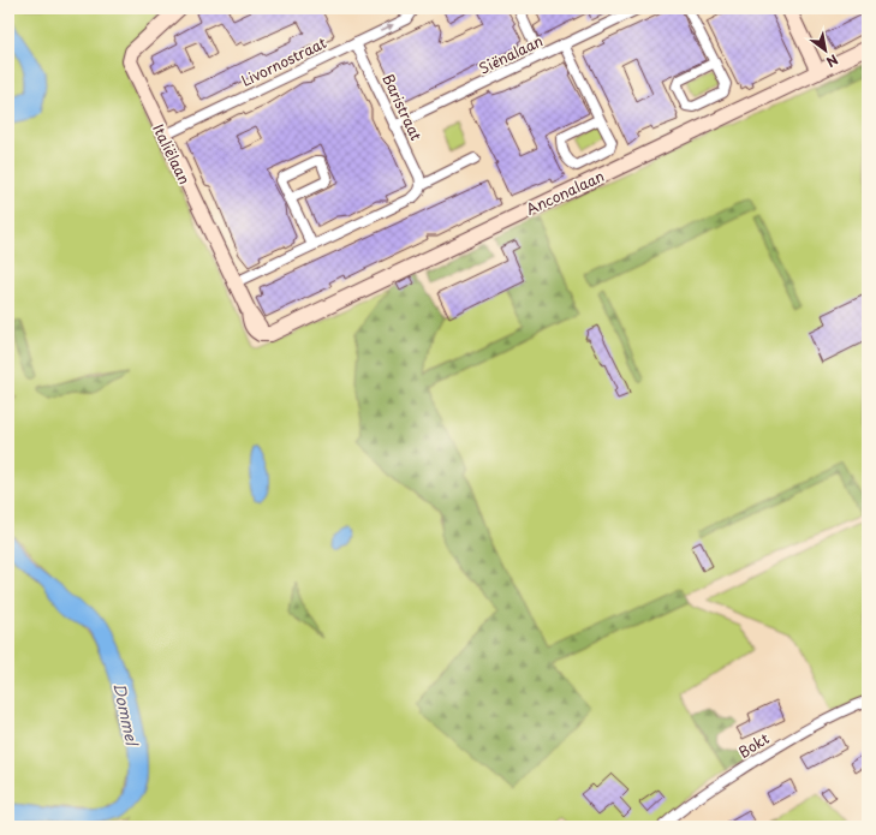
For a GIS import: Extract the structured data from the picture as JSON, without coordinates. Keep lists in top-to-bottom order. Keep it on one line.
{"streets":{"street":["Siënalaan","Livornostraat","Baristraat","Italiëlaan","Anconalaan","Bokt"]},"crossings":[["Siënalaan","Baristraat"],["Livornostraat","Baristraat"],["Livornostraat","Italiëlaan"],["Italiëlaan","Anconalaan"]],"water":["Dommel"],"north":"bottom right"}
